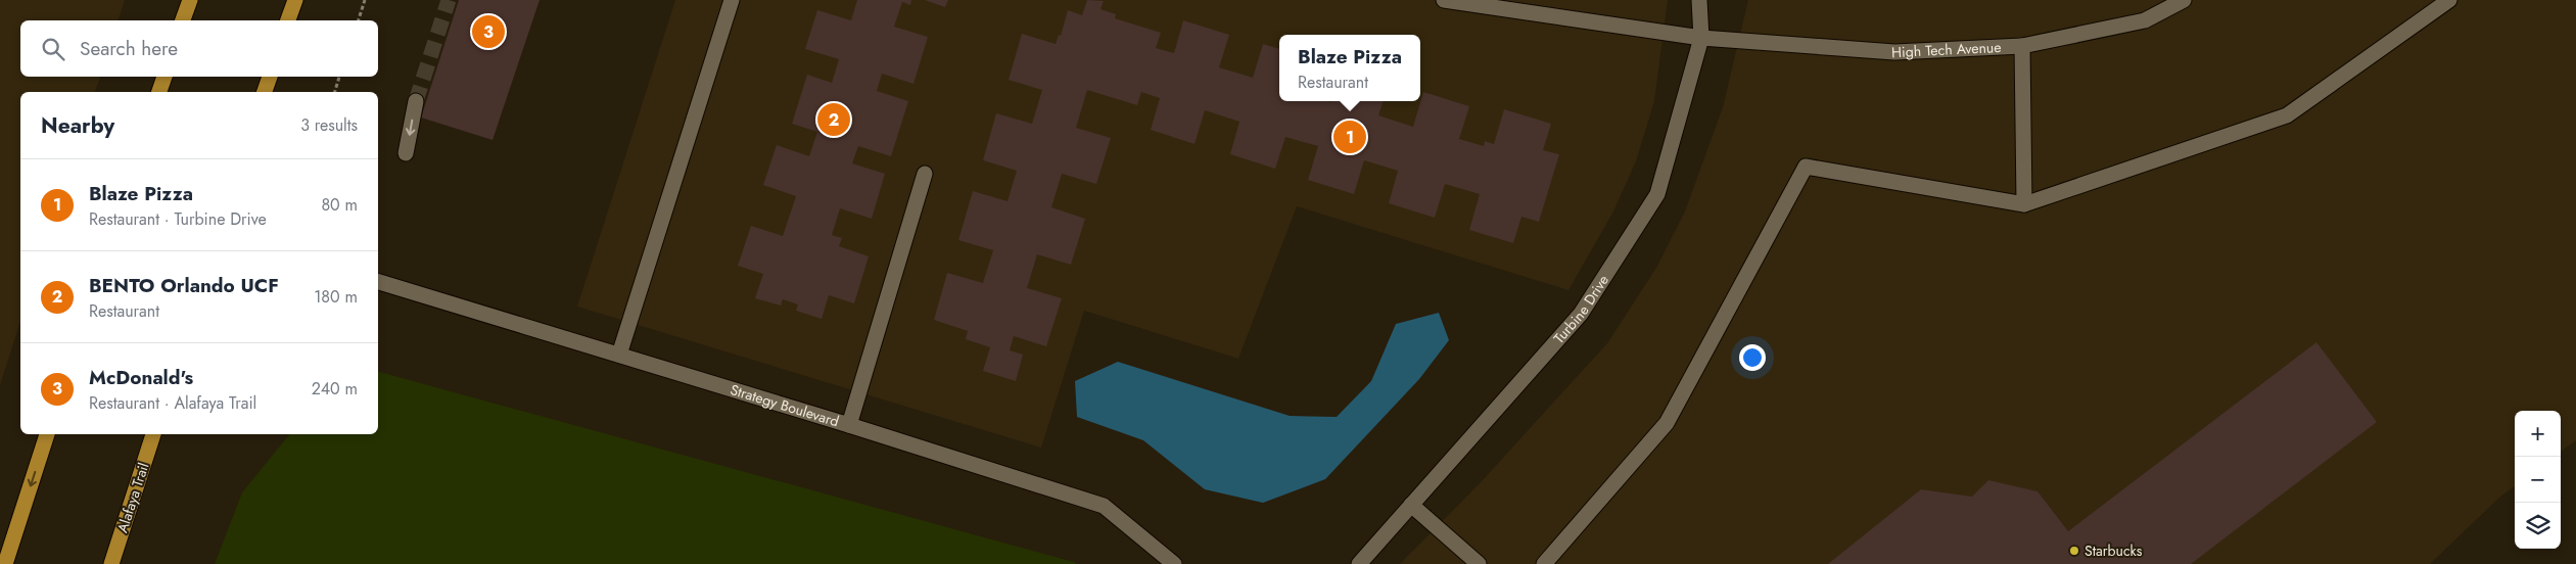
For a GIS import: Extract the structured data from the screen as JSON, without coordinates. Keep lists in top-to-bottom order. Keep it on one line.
{"streets":{"main road":["Alafaya Trail"],"street":["High Tech Avenue","Turbine Drive","Strategy Boulevard"]},"crossings":[["High Tech Avenue","Turbine Drive"]],"places":["Starbucks"],"page":{"pins":["3","2","1"],"search":"Search here","popup":["Blaze Pizza","Restaurant"],"heading":["Nearby","3 results"],"list":[{"mark":"1","name":"Blaze Pizza","note":"Restaurant · Turbine Drive","value":"80 m"},{"mark":"2","name":"BENTO Orlando UCF","note":"Restaurant","value":"180 m"},{"mark":"3","name":"McDonald's","note":"Restaurant · Alafaya Trail","value":"240 m"}],"map_buttons":["+","−"]}}
